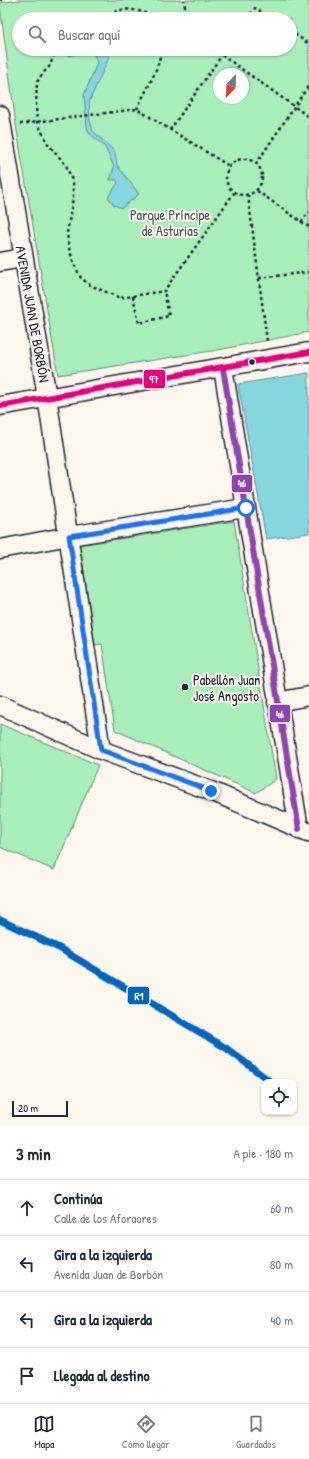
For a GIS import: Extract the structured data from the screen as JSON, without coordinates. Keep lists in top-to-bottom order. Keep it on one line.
{"streets":{"street":["AVENIDA JUAN DE BORBÓN"]},"parks":["Parque Príncipe de Asturias"],"places":["Pabellón Juan José Angosto"],"lines":["transit line 97","transit line 46","transit line R1"],"scale_bar":"20 m","north":"bottom left","page":{"search":"Buscar aquí","scale":"20 m","heading":["3 min","A pie · 180 m"],"list":[["Continúa","Calle de los Aforaores","60 m"],["Gira a la izquierda","Avenida Juan de Borbón","80 m"],["Gira a la izquierda","40 m"],"Llegada al destino"],"nav":["Mapa","Cómo llegar","Guardados"]}}
